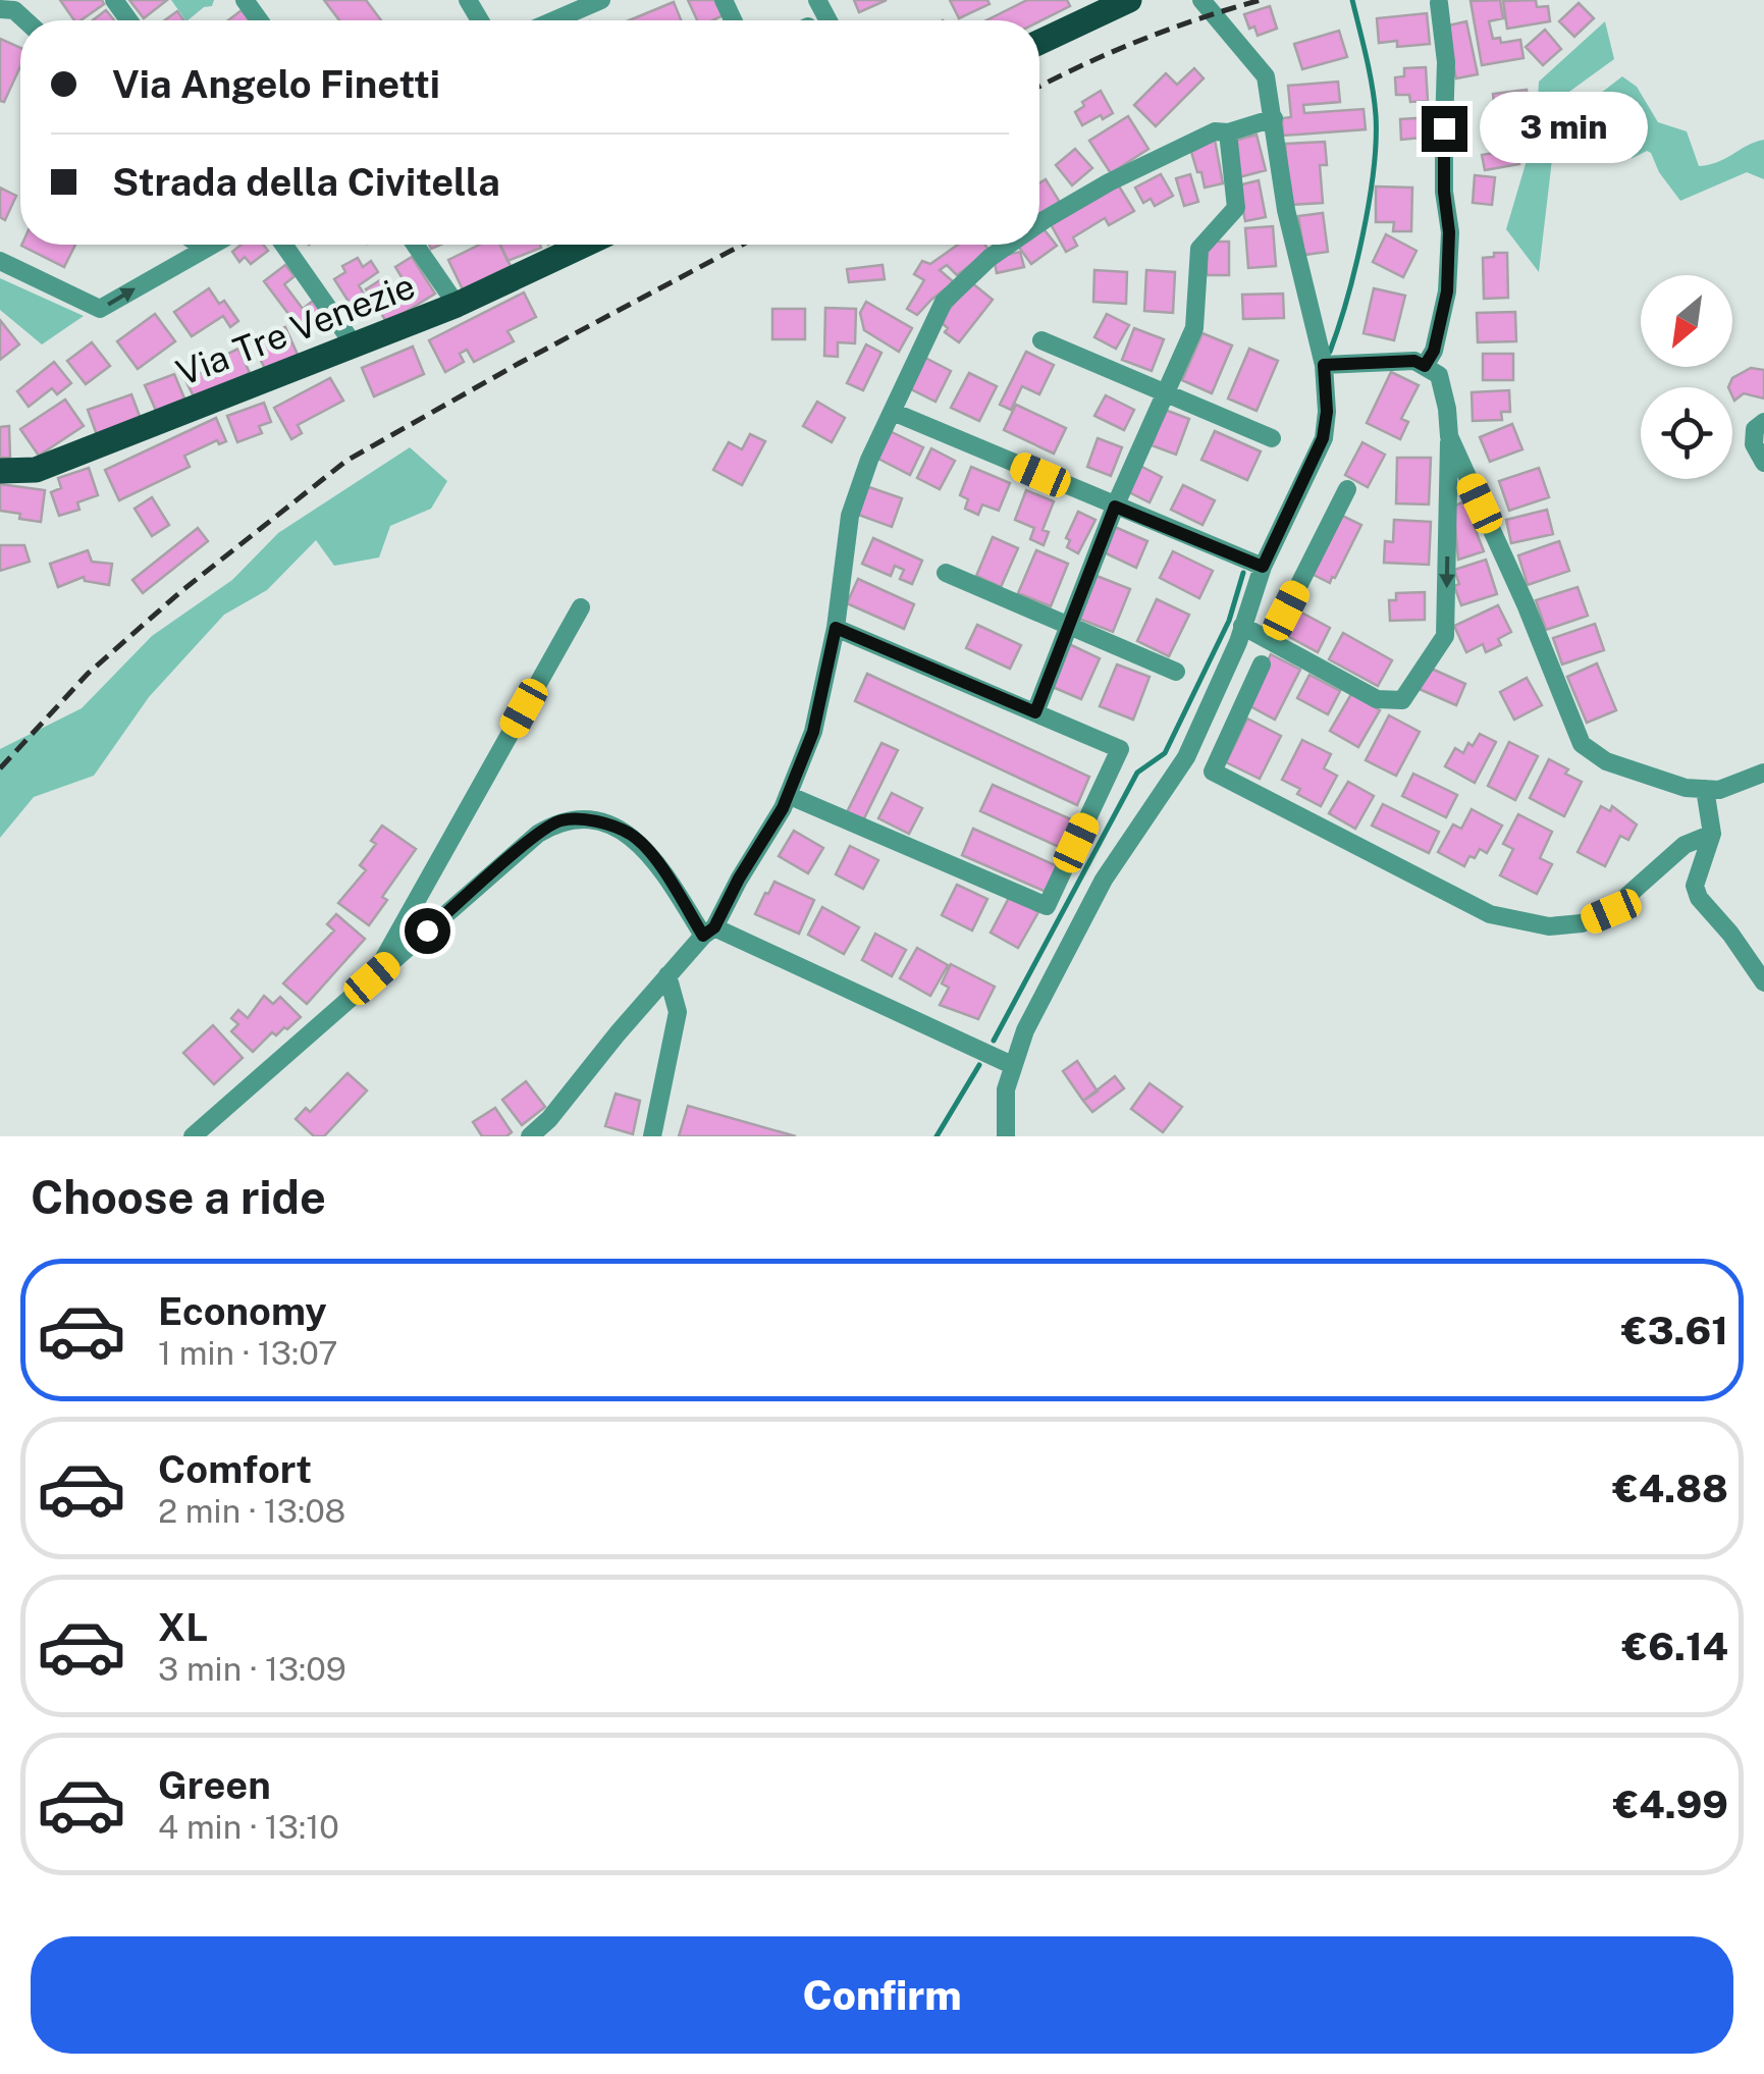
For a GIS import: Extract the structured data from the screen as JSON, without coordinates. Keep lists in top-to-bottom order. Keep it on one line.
{"streets":{"main road":["Via Tre Venezie"]},"north":"bottom left","page":{"banner":["Via Angelo Finetti","Strada della Civitella"],"bubble":"3 min","heading":"Choose a ride","list":[{"name":"Economy","note":"1 min · 13:07","value":"€3.61"},{"name":"Comfort","note":"2 min · 13:08","value":"€4.88"},{"name":"XL","note":"3 min · 13:09","value":"€6.14"},{"name":"Green","note":"4 min · 13:10","value":"€4.99"}],"buttons":"Confirm"}}
